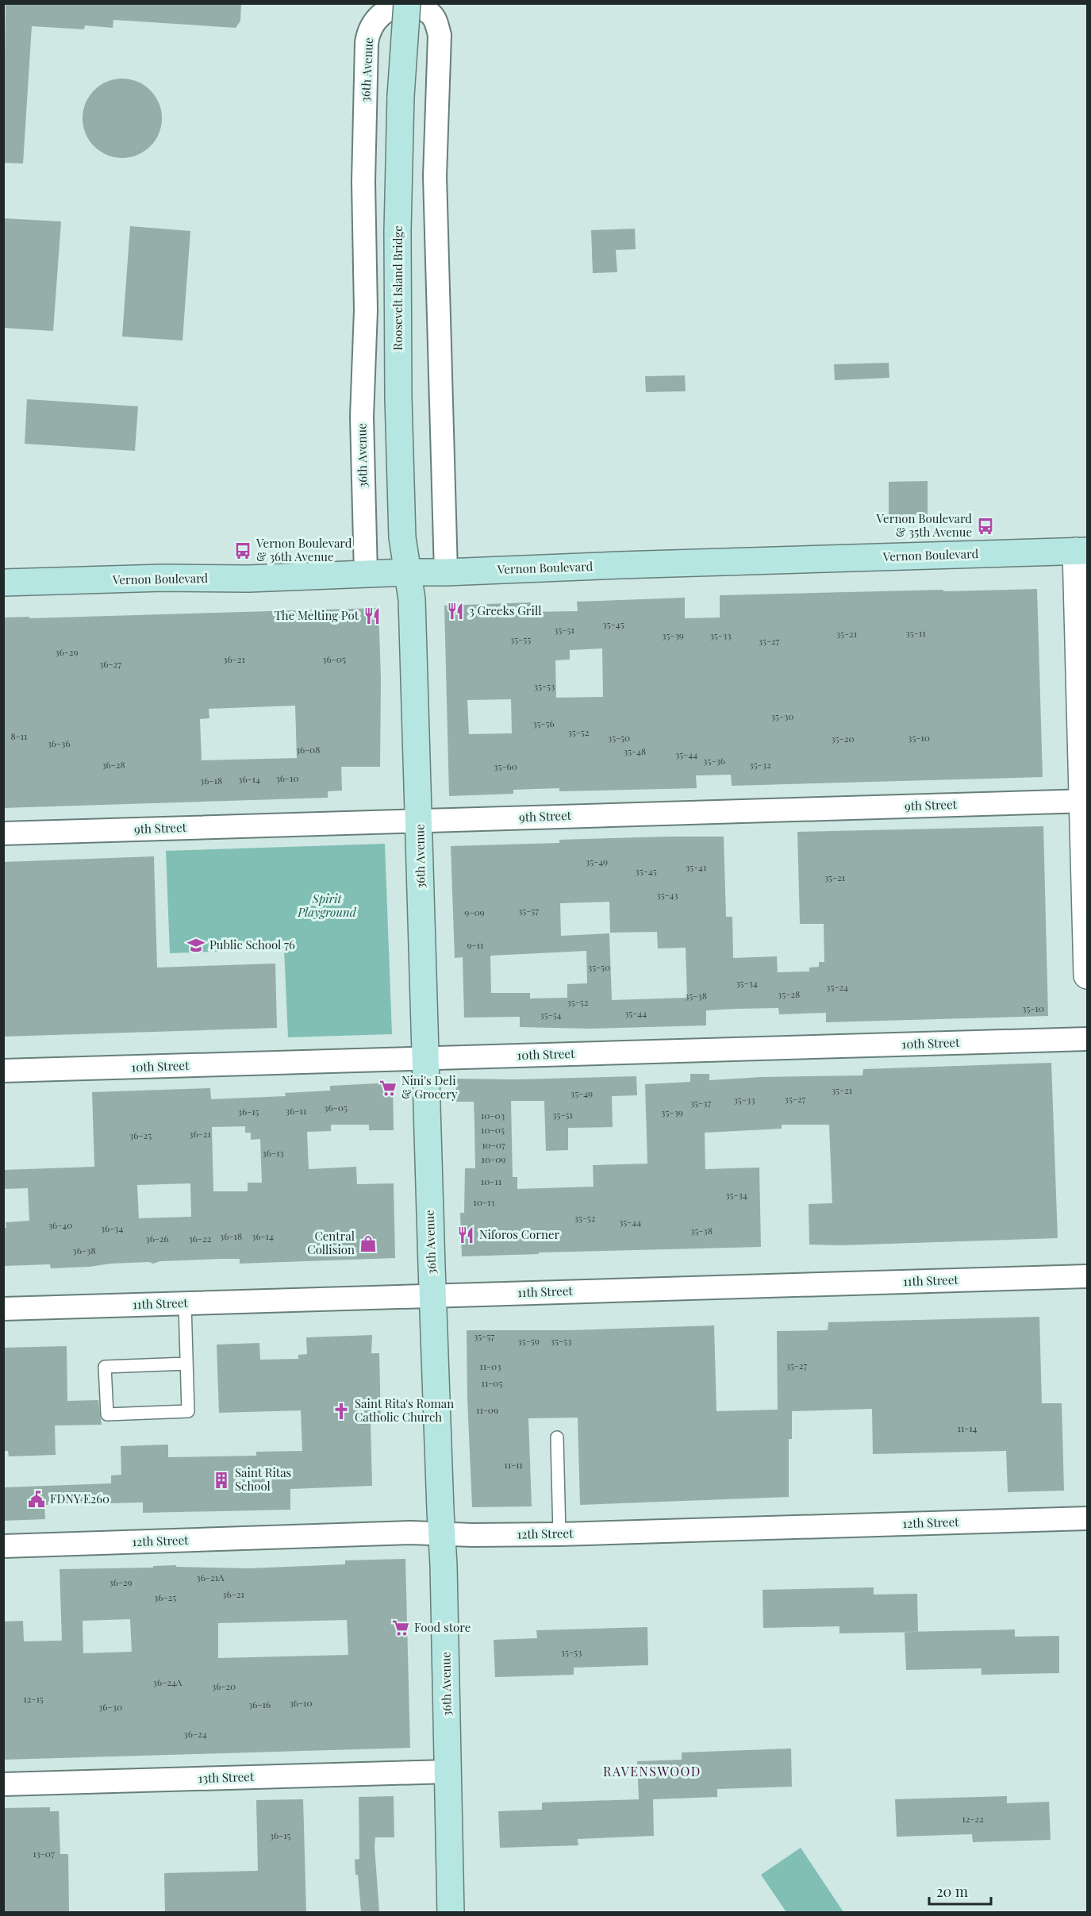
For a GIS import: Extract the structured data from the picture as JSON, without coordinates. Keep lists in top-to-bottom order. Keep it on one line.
{"streets":{"main road":["36th Avenue","Roosevelt Island Bridge","Vernon Boulevard"],"street":["9th Street","10th Street","11th Street","12th Street","13th Street"]},"crossings":[["36th Avenue","Roosevelt Island Bridge"],["36th Avenue","Vernon Boulevard"],["36th Avenue","9th Street"],["36th Avenue","10th Street"],["36th Avenue","11th Street"],["36th Avenue","12th Street"],["36th Avenue","13th Street"],["Roosevelt Island Bridge","Vernon Boulevard"]],"districts":["RAVENSWOOD"],"parks":["Spirit Playground"],"places":{"bus stop":["Vernon Boulevard & 35th Avenue","Vernon Boulevard & 36th Avenue"],"restaurant":["3 Greeks Grill","The Melting Pot","Niforos Corner"],"school or university":["Public School 76"],"supermarket":["Nini's Deli & Grocery","Food store"],"shop":["Central Collision"],"church":["Saint Rita's Roman Catholic Church"],"building":["Saint Ritas School"],"public building":["FDNY E260"]},"house_numbers":["35-45","35-51","35-11","35-21","35-39","35-33","35-55","35-27","36-29","36-21","36-05","36-27","35-53","35-30","35-56","35-52","8-11","35-50","35-10","35-20","36-36","36-08","35-48","35-44","35-36","36-28","35-32","35-60","36-10","36-14","36-18","35-49","35-41","35-45","35-21","35-43","35-57","9-09","9-11","35-50","35-34","35-24","35-28","35-38","35-52","35-10","35-44","35-54","35-21","35-49","35-27","35-33","35-37","36-05","36-11","36-15","35-39","35-51","10-03","10-05","36-21","36-25","10-07","36-13","10-09","10-11","35-34","10-13","35-52","35-44","36-40","36-34","35-38","36-18","36-14","36-26","36-22","36-38","35-57","35-59","35-53","35-27","11-03","11-05","11-09","11-14","11-11","36-21A","36-29","36-21","36-25","35-53","36-24A","36-20","12-15","36-10","36-16","36-30","36-24","12-22","36-15","13-07"],"scale_bar":"20 m"}
